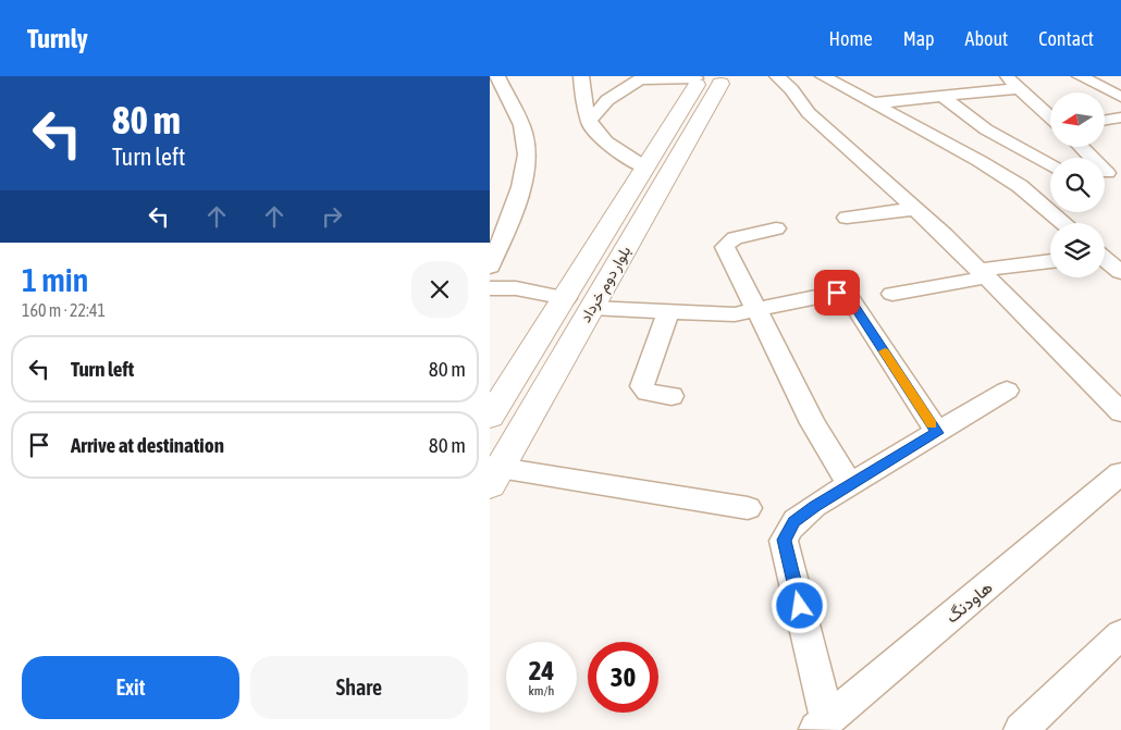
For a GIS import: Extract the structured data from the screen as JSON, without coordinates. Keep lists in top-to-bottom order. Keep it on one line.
{"streets":{"street":["بلوار دوم خرداد","هاودنگ"]},"north":"left","page":{"header":"Turnly","nav":["Home","Map","About","Contact"],"turn":["80 m","Turn left"],"heading":["1 min","160 m · 22:41"],"list":[{"name":"Turn left","value":"80 m"},{"name":"Arrive at destination","value":"80 m"}],"speed":"24 km/h","limit":"30","buttons":["Exit","Share"]}}
